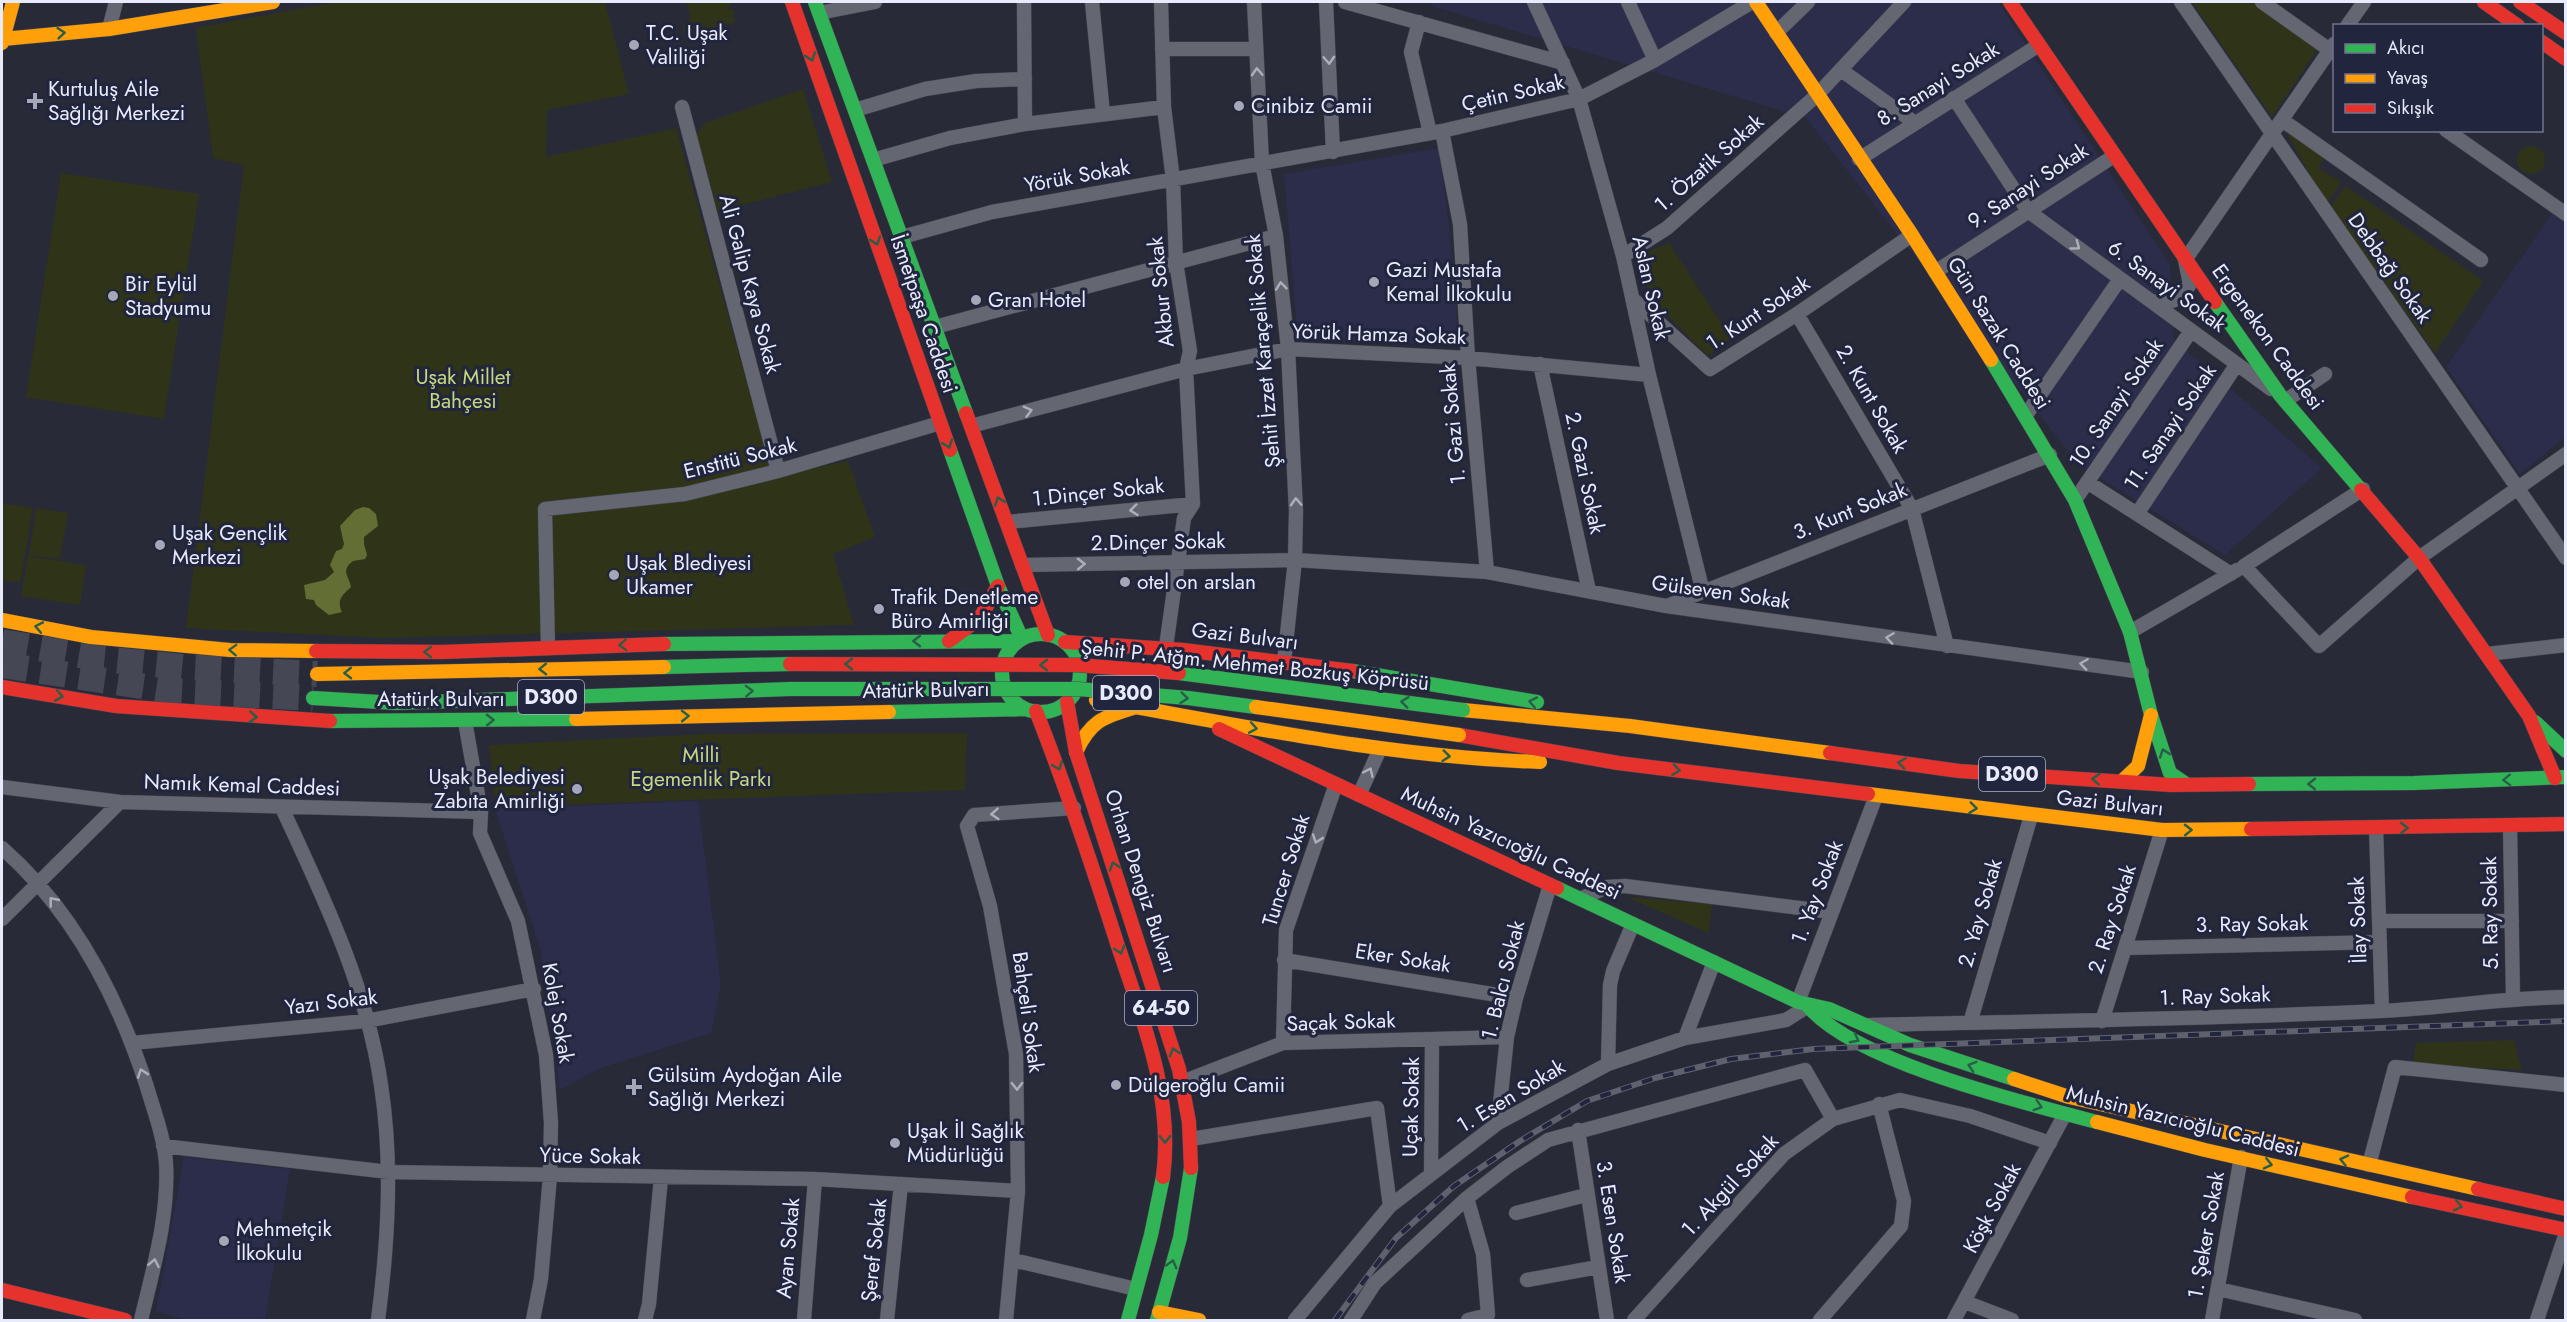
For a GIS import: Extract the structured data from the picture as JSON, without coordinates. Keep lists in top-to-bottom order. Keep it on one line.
{"streets":{"main road":["İsmetpaşa Caddesi","Gün Sazak Caddesi","Ergenekon Caddesi","Gazi Bulvarı","Şehit P. Atğm. Mehmet Bozkuş Köprüsü","Atatürk Bulvarı","D300","Muhsin Yazıcıoğlu Caddesi","Orhan Dengiz Bulvarı","64-50"],"street":["8. Sanayi Sokak","Çetin Sokak","1. Özatik Sokak","Yörük Sokak","9. Sanayi Sokak","Debbağ Sokak","Ali Galip Kaya Sokak","6. Sanayi Sokak","Aslan Sokak","Akbur Sokak","1. Kunt Sokak","Yörük Hamza Sokak","Şehit İzzet Karaçelik Sokak","2. Kunt Sokak","10. Sanayi Sokak","1. Gazi Sokak","11. Sanayi Sokak","Enstitü Sokak","2. Gazi Sokak","1.Dinçer Sokak","3. Kunt Sokak","2.Dinçer Sokak","Gülseven Sokak","Namık Kemal Caddesi","Tuncer Sokak","1. Yay Sokak","2. Yay Sokak","5. Ray Sokak","2. Ray Sokak","İlay Sokak","3. Ray Sokak","Eker Sokak","1. Balcı Sokak","1. Ray Sokak","Yazı Sokak","Bahçeli Sokak","Kolej Sokak","Saçak Sokak","1. Esen Sokak","Uçak Sokak","Yüce Sokak","1. Akgül Sokak","Köşk Sokak","3. Esen Sokak","1. Şeker Sokak","Ayan Sokak","Şeref Sokak"]},"crossings":[["8. Sanayi Sokak","Gün Sazak Caddesi"],["8. Sanayi Sokak","Ergenekon Caddesi"],["Çetin Sokak","Yörük Sokak"],["Çetin Sokak","Aslan Sokak"],["Çetin Sokak","Gün Sazak Caddesi"],["Çetin Sokak","Şehit İzzet Karaçelik Sokak"],["Çetin Sokak","1. Gazi Sokak"],["1. Özatik Sokak","Aslan Sokak"],["1. Özatik Sokak","Gün Sazak Caddesi"],["Yörük Sokak","Akbur Sokak"],["Yörük Sokak","İsmetpaşa Caddesi"],["Yörük Sokak","Şehit İzzet Karaçelik Sokak"],["9. Sanayi Sokak","6. Sanayi Sokak"],["9. Sanayi Sokak","Gün Sazak Caddesi"],["9. Sanayi Sokak","Ergenekon Caddesi"],["Ali Galip Kaya Sokak","Enstitü Sokak"],["6. Sanayi Sokak","Ergenekon Caddesi"],["6. Sanayi Sokak","10. Sanayi Sokak"],["6. Sanayi Sokak","11. Sanayi Sokak"],["Aslan Sokak","1. Kunt Sokak"],["Aslan Sokak","Yörük Hamza Sokak"],["Aslan Sokak","3. Kunt Sokak"],["Akbur Sokak","Yörük Hamza Sokak"],["Akbur Sokak","1.Dinçer Sokak"],["Akbur Sokak","2.Dinçer Sokak"],["Akbur Sokak","Gazi Bulvarı"],["1. Kunt Sokak","Gün Sazak Caddesi"],["1. Kunt Sokak","2. Kunt Sokak"],["İsmetpaşa Caddesi","Yörük Hamza Sokak"],["İsmetpaşa Caddesi","Enstitü Sokak"],["İsmetpaşa Caddesi","1.Dinçer Sokak"],["İsmetpaşa Caddesi","2.Dinçer Sokak"],["İsmetpaşa Caddesi","Gazi Bulvarı"],["İsmetpaşa Caddesi","Atatürk Bulvarı"],["İsmetpaşa Caddesi","Orhan Dengiz Bulvarı"],["Gün Sazak Caddesi","10. Sanayi Sokak"],["Gün Sazak Caddesi","3. Kunt Sokak"],["Gün Sazak Caddesi","Gülseven Sokak"],["Gün Sazak Caddesi","Gazi Bulvarı"],["Yörük Hamza Sokak","Şehit İzzet Karaçelik Sokak"],["Yörük Hamza Sokak","1. Gazi Sokak"],["Yörük Hamza Sokak","2. Gazi Sokak"],["Şehit İzzet Karaçelik Sokak","2.Dinçer Sokak"],["Şehit İzzet Karaçelik Sokak","Gülseven Sokak"],["Şehit İzzet Karaçelik Sokak","Gazi Bulvarı"],["2. Kunt Sokak","3. Kunt Sokak"],["2. Kunt Sokak","Gülseven Sokak"],["1. Gazi Sokak","Gülseven Sokak"],["2. Gazi Sokak","Gülseven Sokak"],["3. Kunt Sokak","Gülseven Sokak"],["2.Dinçer Sokak","Gülseven Sokak"],["Gazi Bulvarı","Şehit P. Atğm. Mehmet Bozkuş Köprüsü"],["Gazi Bulvarı","Atatürk Bulvarı"],["Gazi Bulvarı","Muhsin Yazıcıoğlu Caddesi"],["Gazi Bulvarı","Orhan Dengiz Bulvarı"],["Gazi Bulvarı","1. Yay Sokak"],["Gazi Bulvarı","2. Yay Sokak"],["Gazi Bulvarı","5. Ray Sokak"],["Gazi Bulvarı","2. Ray Sokak"],["Gazi Bulvarı","İlay Sokak"],["Şehit P. Atğm. Mehmet Bozkuş Köprüsü","Atatürk Bulvarı"],["Atatürk Bulvarı","Orhan Dengiz Bulvarı"],["Atatürk Bulvarı","Kolej Sokak"],["Namık Kemal Caddesi","Kolej Sokak"],["Muhsin Yazıcıoğlu Caddesi","Tuncer Sokak"],["Muhsin Yazıcıoğlu Caddesi","1. Yay Sokak"],["Muhsin Yazıcıoğlu Caddesi","1. Balcı Sokak"],["Muhsin Yazıcıoğlu Caddesi","1. Ray Sokak"],["Muhsin Yazıcıoğlu Caddesi","1. Esen Sokak"],["Muhsin Yazıcıoğlu Caddesi","Köşk Sokak"],["Muhsin Yazıcıoğlu Caddesi","1. Şeker Sokak"],["Tuncer Sokak","Eker Sokak"],["Tuncer Sokak","Saçak Sokak"],["Orhan Dengiz Bulvarı","Bahçeli Sokak"],["Orhan Dengiz Bulvarı","Saçak Sokak"],["1. Yay Sokak","1. Esen Sokak"],["2. Yay Sokak","1. Ray Sokak"],["5. Ray Sokak","1. Ray Sokak"],["2. Ray Sokak","3. Ray Sokak"],["2. Ray Sokak","1. Ray Sokak"],["İlay Sokak","3. Ray Sokak"],["İlay Sokak","1. Ray Sokak"],["Eker Sokak","1. Balcı Sokak"],["1. Balcı Sokak","Saçak Sokak"],["1. Balcı Sokak","1. Esen Sokak"],["Yazı Sokak","Kolej Sokak"],["Bahçeli Sokak","Yüce Sokak"],["Kolej Sokak","Yüce Sokak"],["Saçak Sokak","Uçak Sokak"],["1. Esen Sokak","Uçak Sokak"],["Yüce Sokak","Ayan Sokak"],["Yüce Sokak","Şeref Sokak"],["1. Akgül Sokak","Köşk Sokak"]],"one_way":["6. Sanayi Sokak","Şehit İzzet Karaçelik Sokak","1.Dinçer Sokak","2.Dinçer Sokak","Gülseven Sokak","Tuncer Sokak","Bahçeli Sokak"],"parks":["Uşak Millet Bahçesi","Milli Egemenlik Parkı"],"places":{"other":["T.C. Uşak Valiliği","Cinibiz Camii","Gazi Mustafa Kemal İlkokulu","Bir Eylül Stadyumu","Gran Hotel","Uşak Gençlik Merkezi","Uşak Blediyesi Ukamer","otel on arslan","Trafik Denetleme Büro Amirliği","Uşak Belediyesi Zabıta Amirliği","Dülgeroğlu Camii","Uşak İl Sağlık Müdürlüğü","Mehmetçik İlkokulu"],"health":["Kurtuluş Aile Sağlığı Merkezi","Gülsüm Aydoğan Aile Sağlığı Merkezi"]},"legend":["Akıcı","Yavaş","Sıkışık"]}
